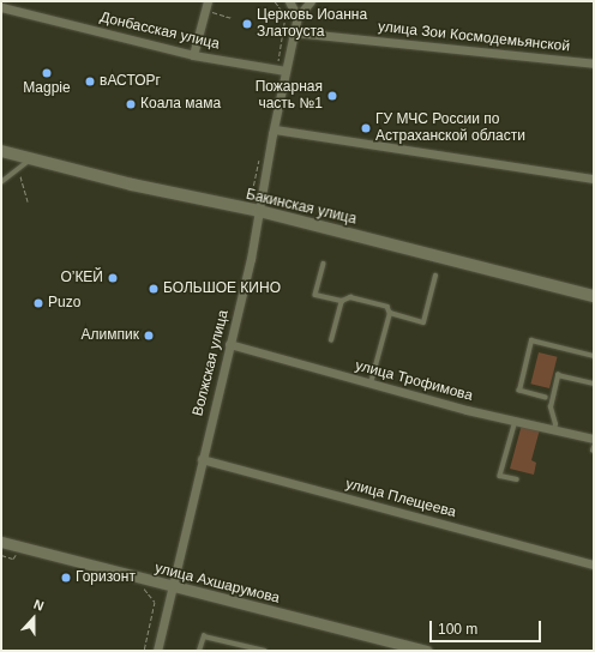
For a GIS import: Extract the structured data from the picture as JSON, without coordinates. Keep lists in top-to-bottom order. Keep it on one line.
{"streets":{"main road":["Бакинская улица"],"street":["Донбасская улица","улица Зои Космодемьянской","Волжская улица","улица Трофимова","улица Плещеева","улица Ахшарумова"]},"crossings":[["Донбасская улица","Волжская улица"],["улица Зои Космодемьянской","Волжская улица"],["Бакинская улица","Волжская улица"],["Волжская улица","улица Трофимова"],["Волжская улица","улица Плещеева"],["Волжская улица","улица Ахшарумова"]],"places":["Церковь Иоанна Златоуста","Magpie","вАСТОРг","Пожарная часть №1","Коала мама","ГУ МЧС России по Астраханской области","О’КЕЙ","БОЛЬШОЕ КИНО","Puzo","Алимпик","Горизонт"],"scale_bar":"100 m","north":"top"}
